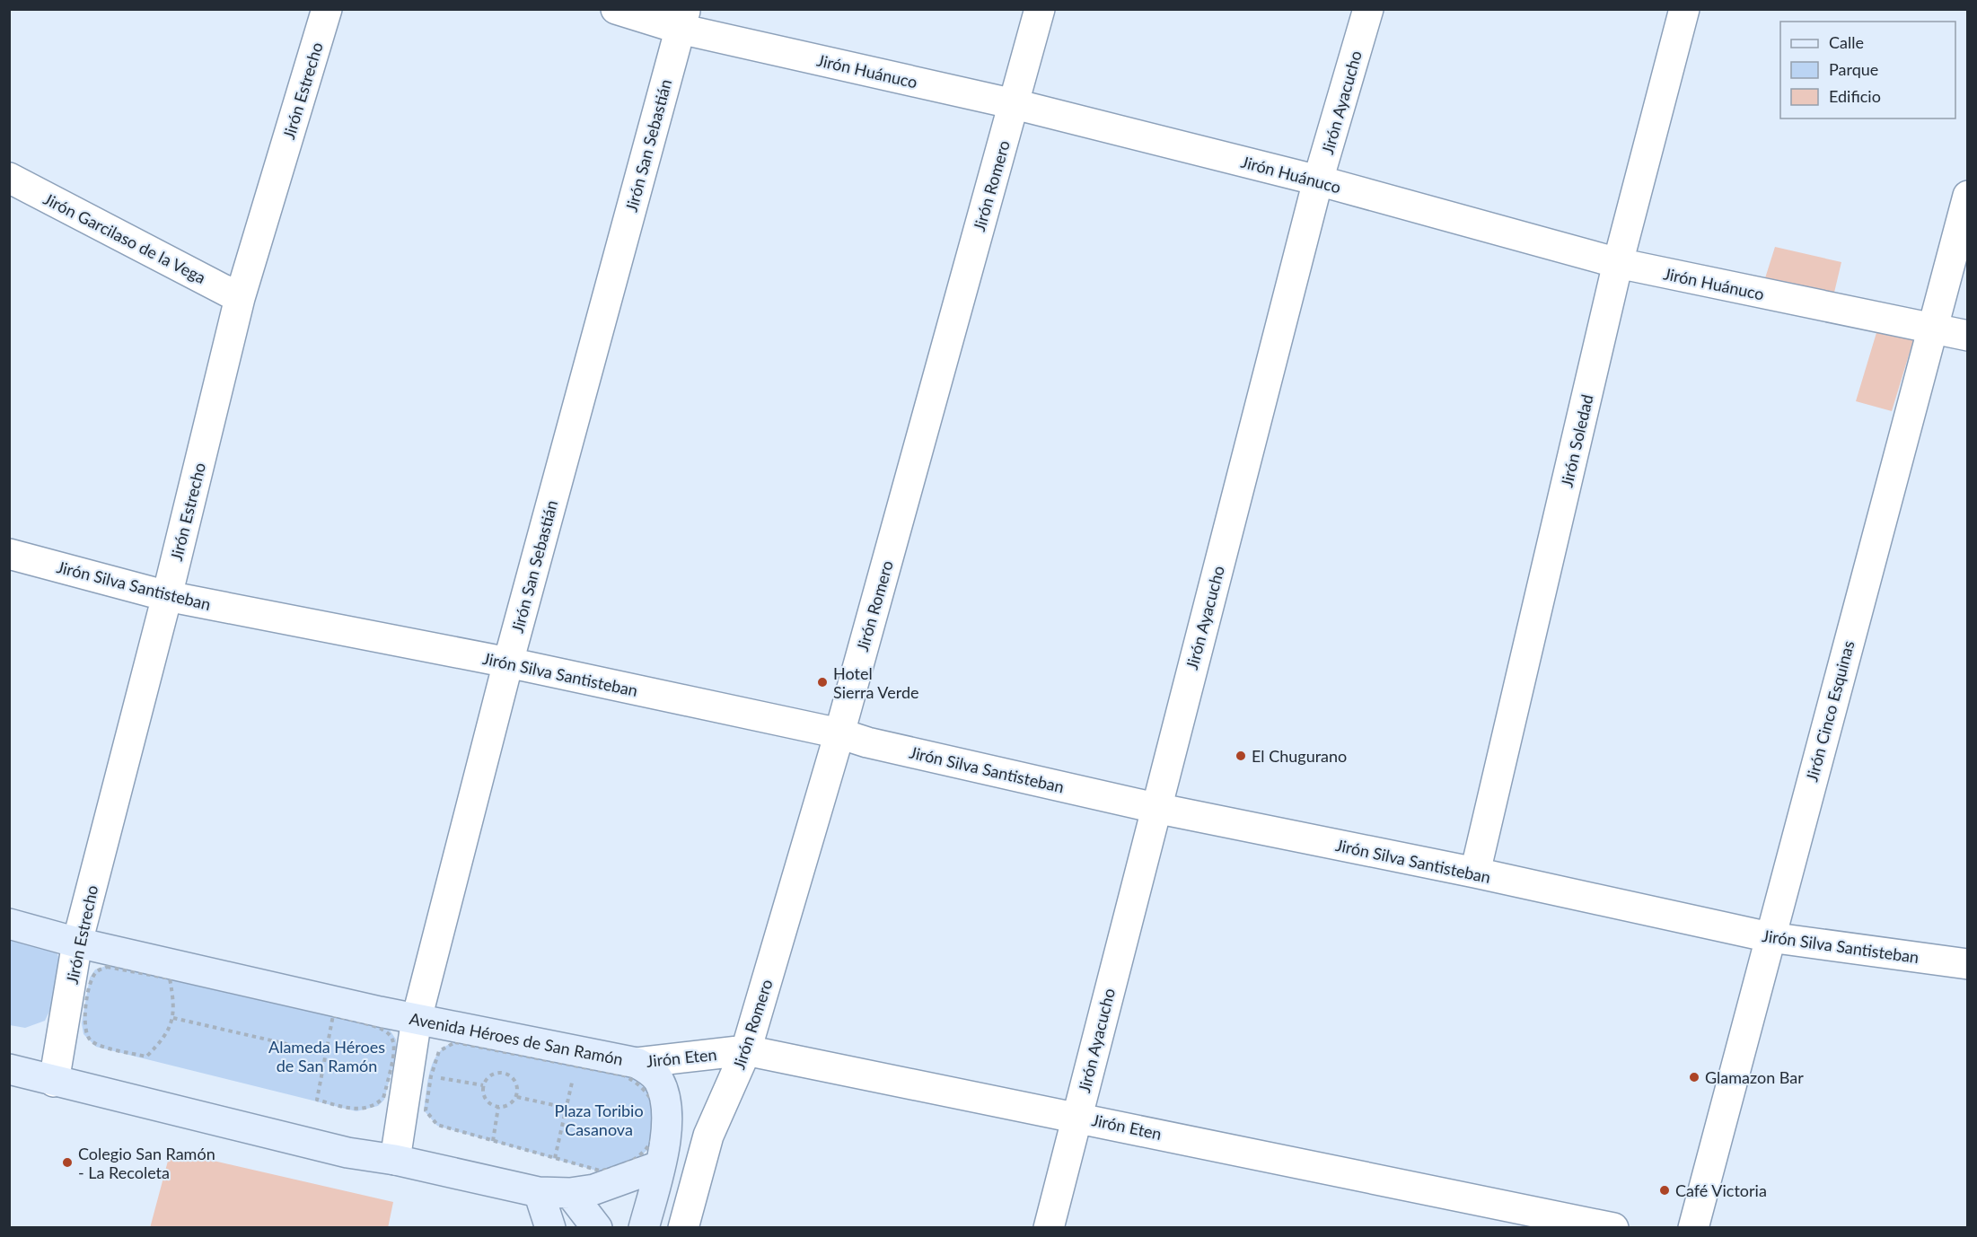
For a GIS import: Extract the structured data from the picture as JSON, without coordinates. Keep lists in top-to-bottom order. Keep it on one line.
{"streets":{"main road":["Avenida Héroes de San Ramón"],"street":["Jirón Huánuco","Jirón Estrecho","Jirón Ayacucho","Jirón San Sebastián","Jirón Romero","Jirón Garcilaso de la Vega","Jirón Soledad","Jirón Silva Santisteban","Jirón Cinco Esquinas","Jirón Eten"]},"crossings":[["Jirón Huánuco","Jirón Ayacucho"],["Jirón Huánuco","Jirón San Sebastián"],["Jirón Huánuco","Jirón Romero"],["Jirón Huánuco","Jirón Soledad"],["Jirón Huánuco","Jirón Cinco Esquinas"],["Jirón Estrecho","Jirón Garcilaso de la Vega"],["Jirón Estrecho","Jirón Silva Santisteban"],["Jirón Estrecho","Avenida Héroes de San Ramón"],["Jirón Ayacucho","Jirón Silva Santisteban"],["Jirón Ayacucho","Jirón Eten"],["Jirón San Sebastián","Jirón Silva Santisteban"],["Jirón San Sebastián","Avenida Héroes de San Ramón"],["Jirón Romero","Jirón Silva Santisteban"],["Jirón Romero","Jirón Eten"],["Jirón Soledad","Jirón Silva Santisteban"],["Jirón Silva Santisteban","Jirón Cinco Esquinas"],["Avenida Héroes de San Ramón","Jirón Eten"]],"parks":["Alameda Héroes de San Ramón","Plaza Toribio Casanova"],"places":["Hotel Sierra Verde","El Chugurano","Glamazon Bar","Colegio San Ramón - La Recoleta","Café Victoria"],"legend":["Calle","Parque","Edificio"]}
